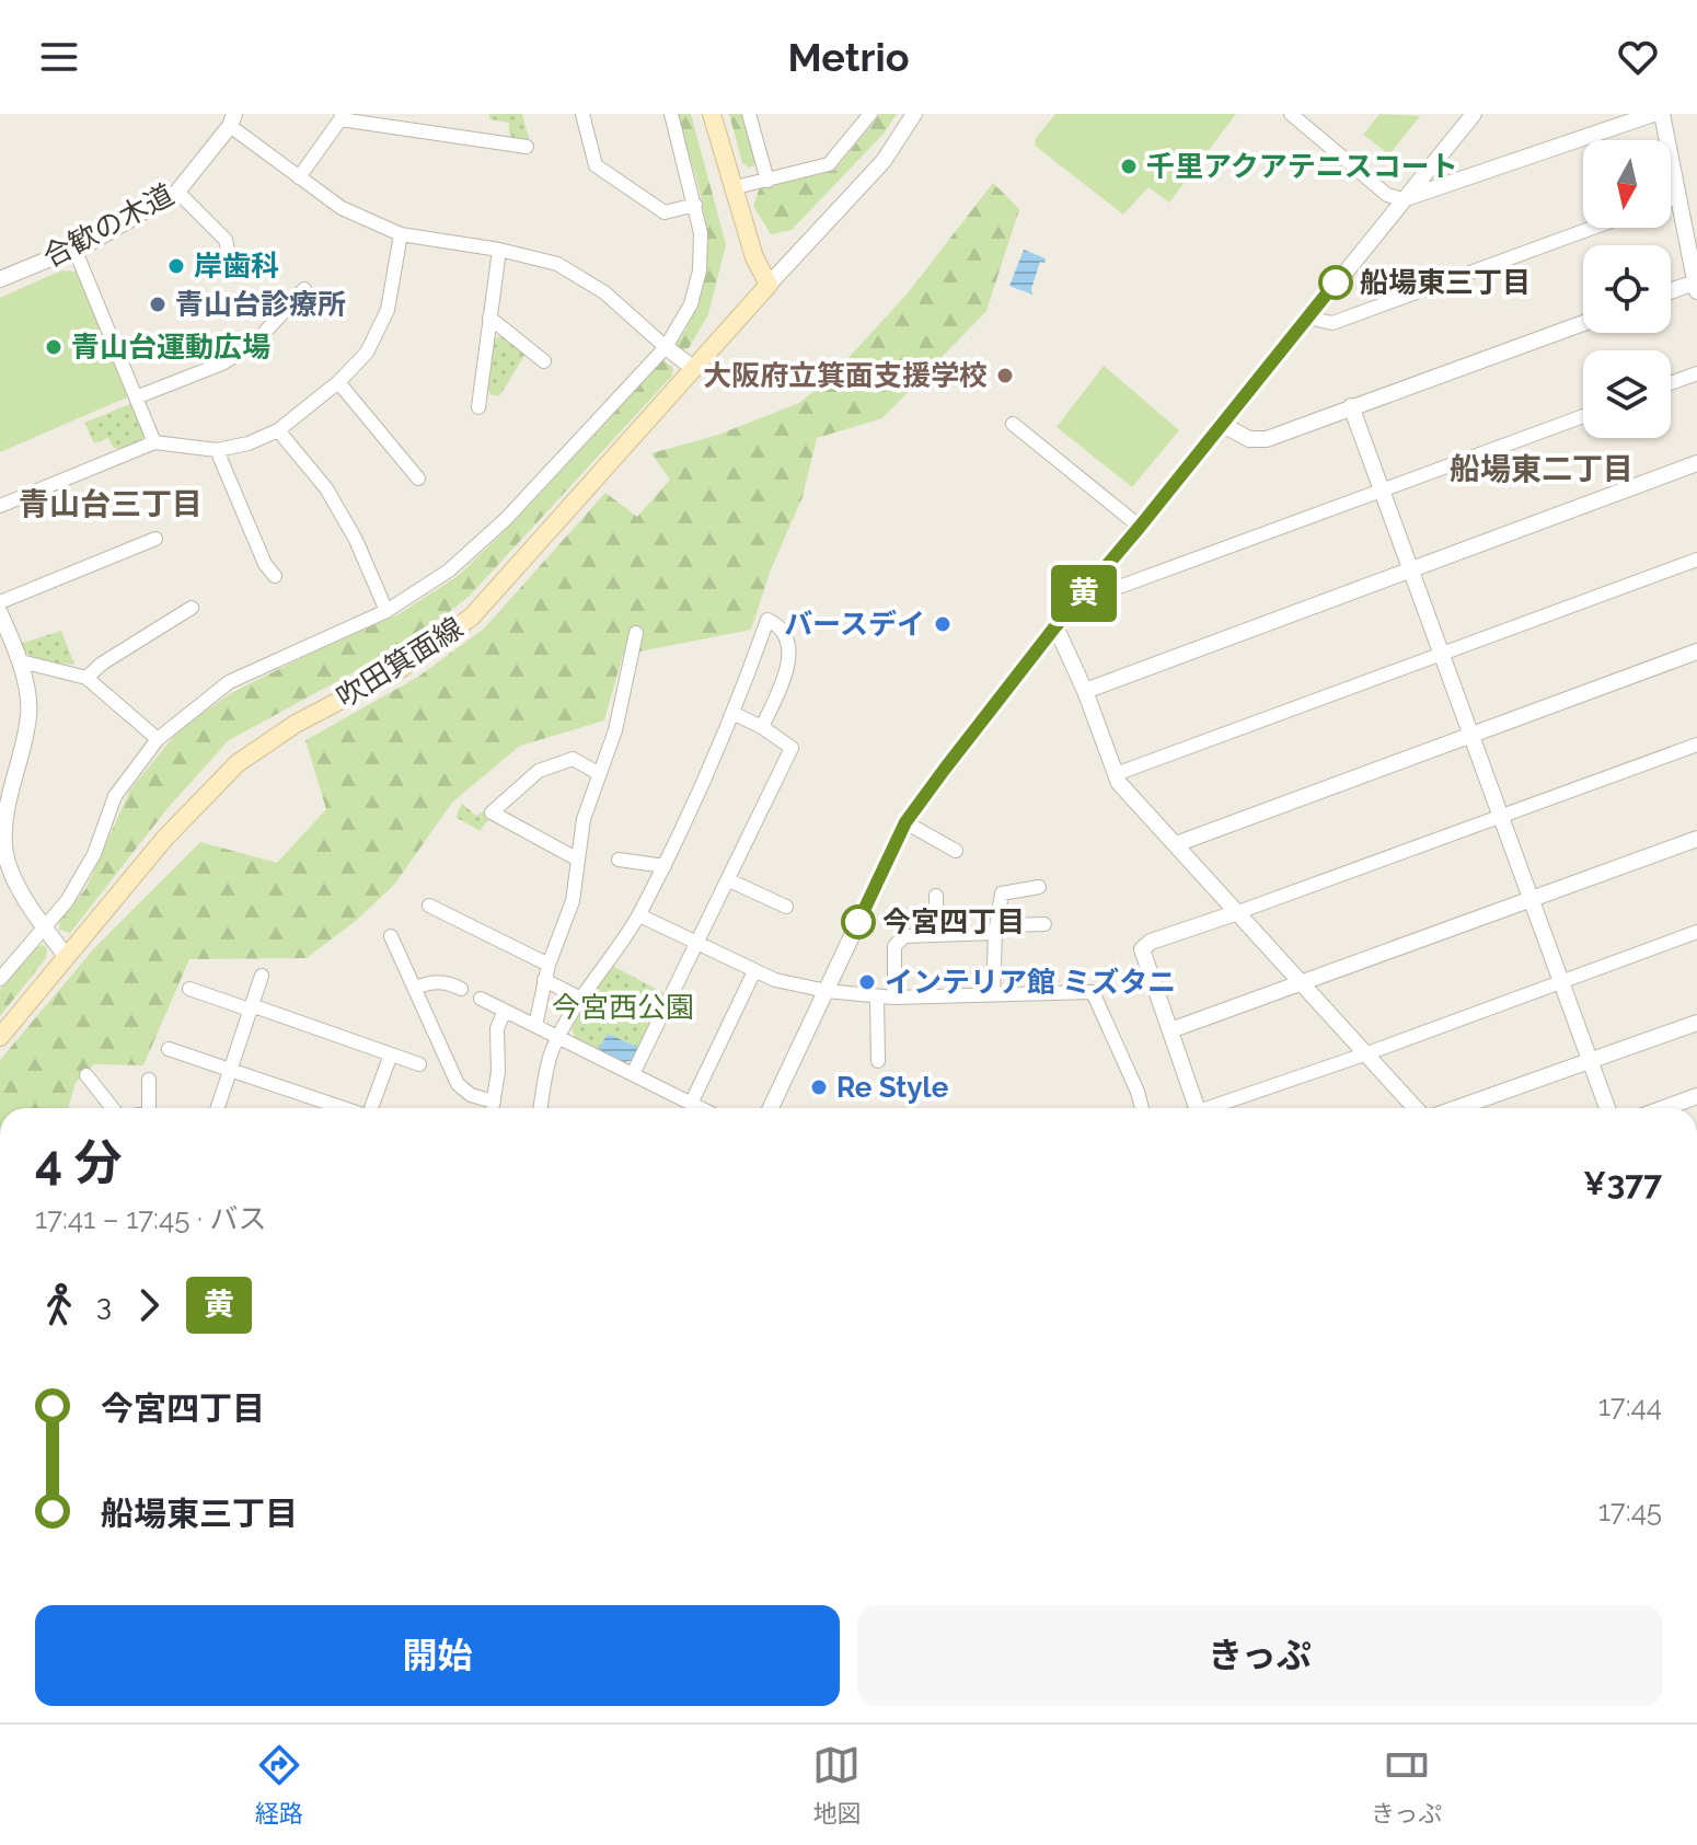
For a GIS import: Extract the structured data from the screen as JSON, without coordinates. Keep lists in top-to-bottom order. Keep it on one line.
{"streets":{"main road":["吹田箕面線"],"street":["合歓の木道"]},"districts":["船場東二丁目","青山台三丁目"],"parks":["今宮西公園"],"places":["千里アクアテニスコート","岸歯科","船場東三丁目","青山台診療所","青山台運動広場","大阪府立箕面支援学校","バースデイ","今宮四丁目","インテリア館 ミズタニ","Re Style"],"lines":["bus line 黄"],"north":"bottom","page":{"header":"Metrio","on_map":"黄","heading":["4 分","17:41 – 17:45 · バス","¥377"],"legs":["3","黄"],"list":[{"name":"今宮四丁目","value":"17:44"},{"name":"船場東三丁目","value":"17:45"}],"buttons":["開始","きっぷ"],"tabs":["経路","地図","きっぷ"]}}
